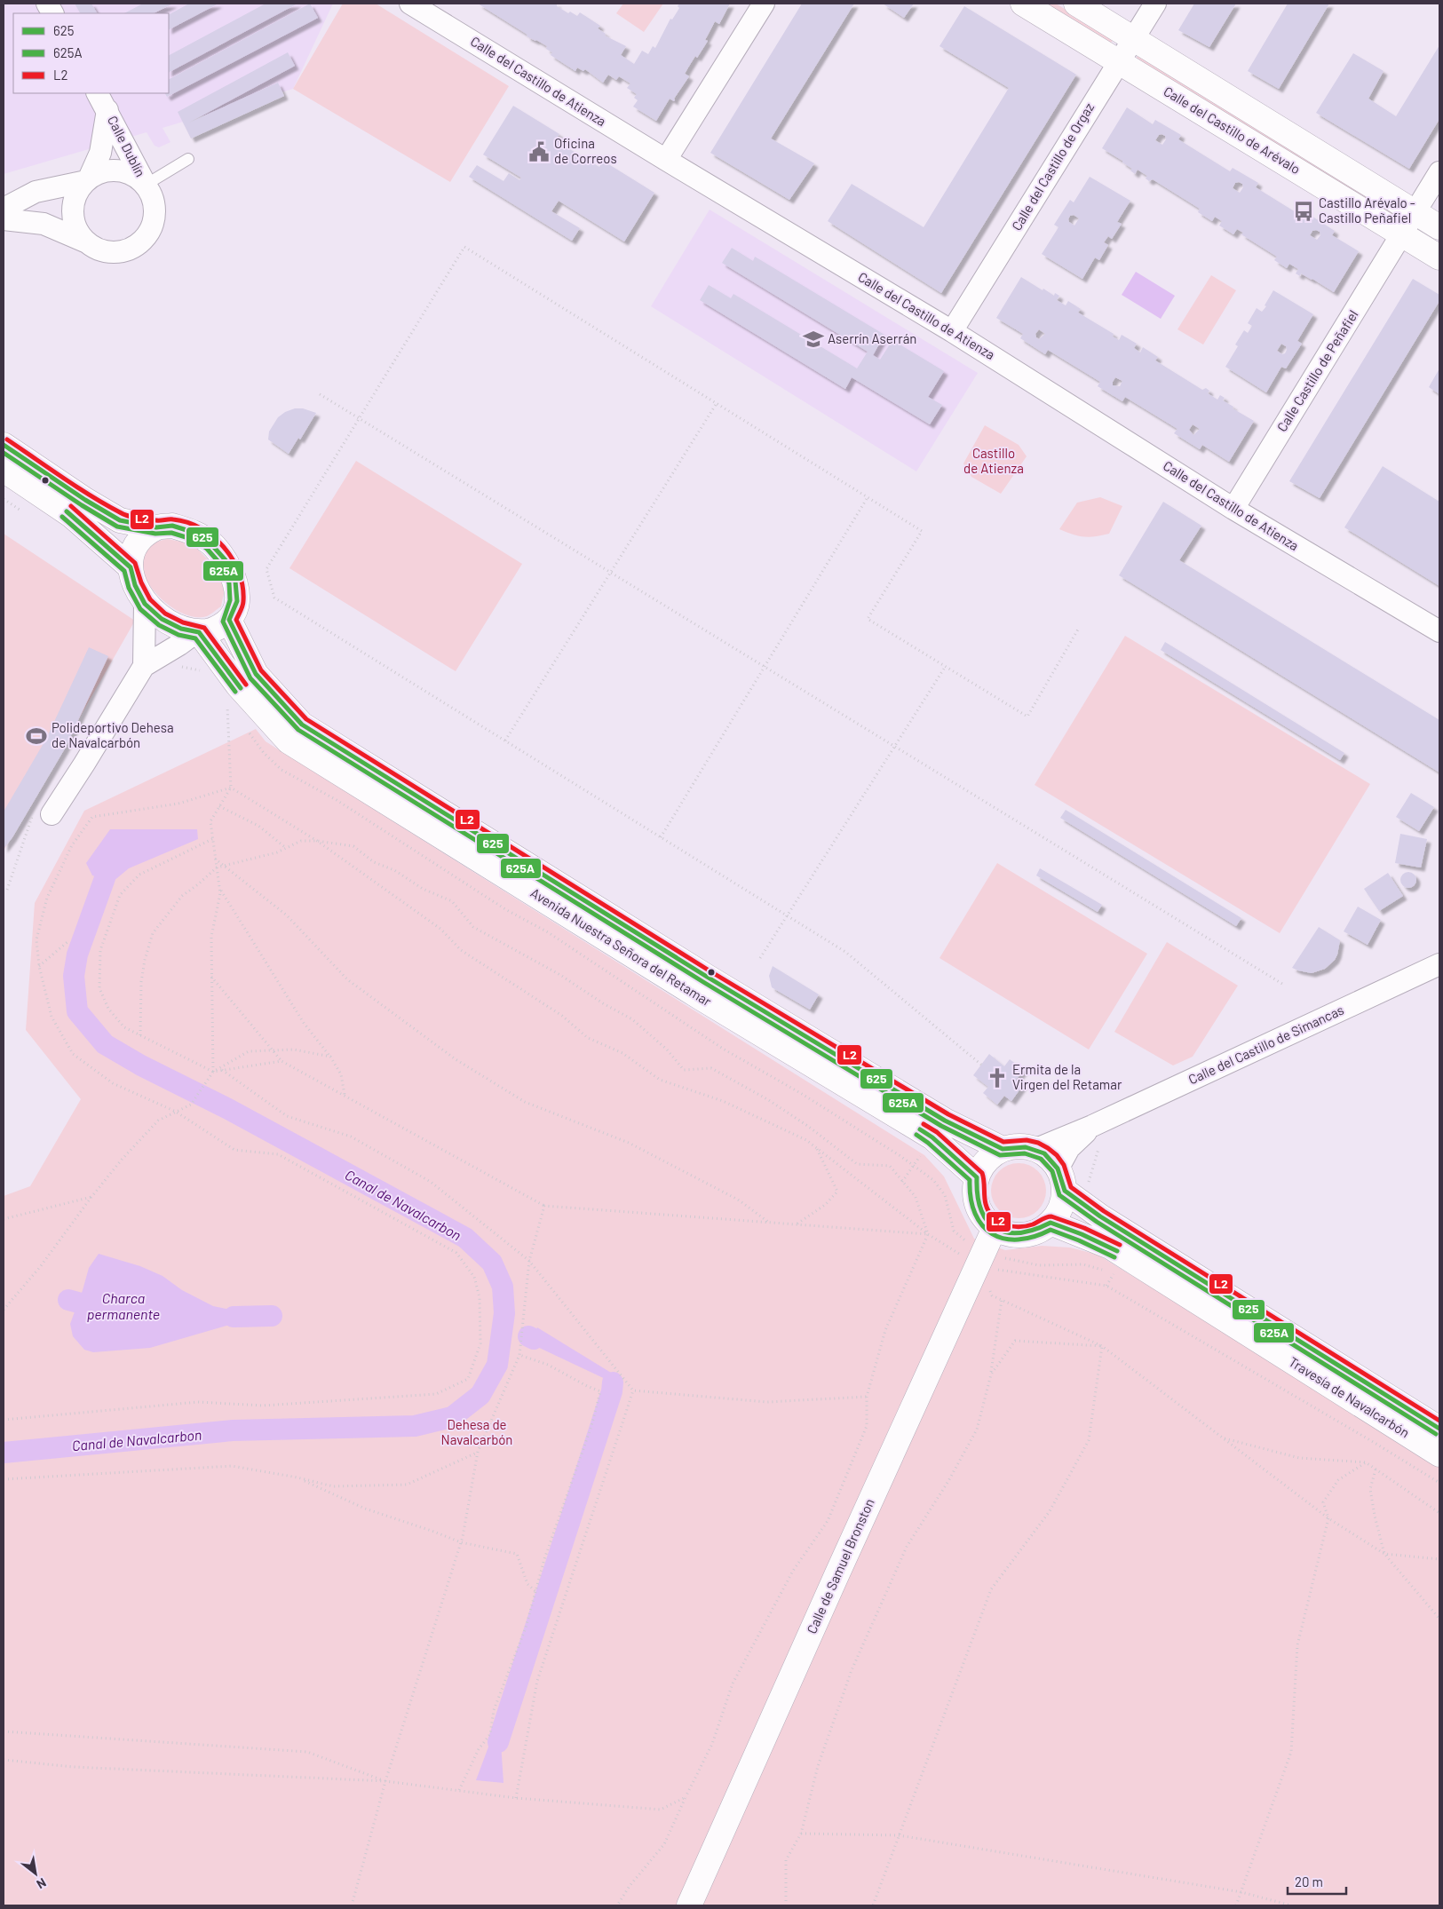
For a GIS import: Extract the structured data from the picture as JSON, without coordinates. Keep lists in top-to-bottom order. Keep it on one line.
{"streets":{"street":["Calle del Castillo de Atienza","Calle del Castillo de Arévalo","Calle Dublín","Calle del Castillo de Orgaz","Calle Castillo de Peñafiel","Avenida Nuestra Señora del Retamar","Calle del Castillo de Simancas","Travesía de Navalcarbón","Calle de Samuel Bronston"]},"crossings":[["Calle del Castillo de Atienza","Calle del Castillo de Orgaz"],["Calle del Castillo de Atienza","Calle Castillo de Peñafiel"],["Calle del Castillo de Arévalo","Calle del Castillo de Orgaz"],["Calle del Castillo de Arévalo","Calle Castillo de Peñafiel"],["Avenida Nuestra Señora del Retamar","Calle del Castillo de Simancas"],["Avenida Nuestra Señora del Retamar","Travesía de Navalcarbón"],["Avenida Nuestra Señora del Retamar","Calle de Samuel Bronston"],["Calle del Castillo de Simancas","Travesía de Navalcarbón"],["Calle del Castillo de Simancas","Calle de Samuel Bronston"],["Travesía de Navalcarbón","Calle de Samuel Bronston"]],"water":["Canal de Navalcarbon","Charca permanente"],"parks":["Castillo de Atienza","Dehesa de Navalcarbón"],"places":{"public building":["Oficina de Correos"],"bus stop":["Castillo Arévalo - Castillo Peñafiel"],"school or university":["Aserrín Aserrán"],"sports":["Polideportivo Dehesa de Navalcarbón"],"church":["Ermita de la Virgen del Retamar"]},"lines":["transit line L2","transit line 625","transit line 625A"],"legend":["625","625A","L2"],"scale_bar":"20 m","north":"bottom right"}
